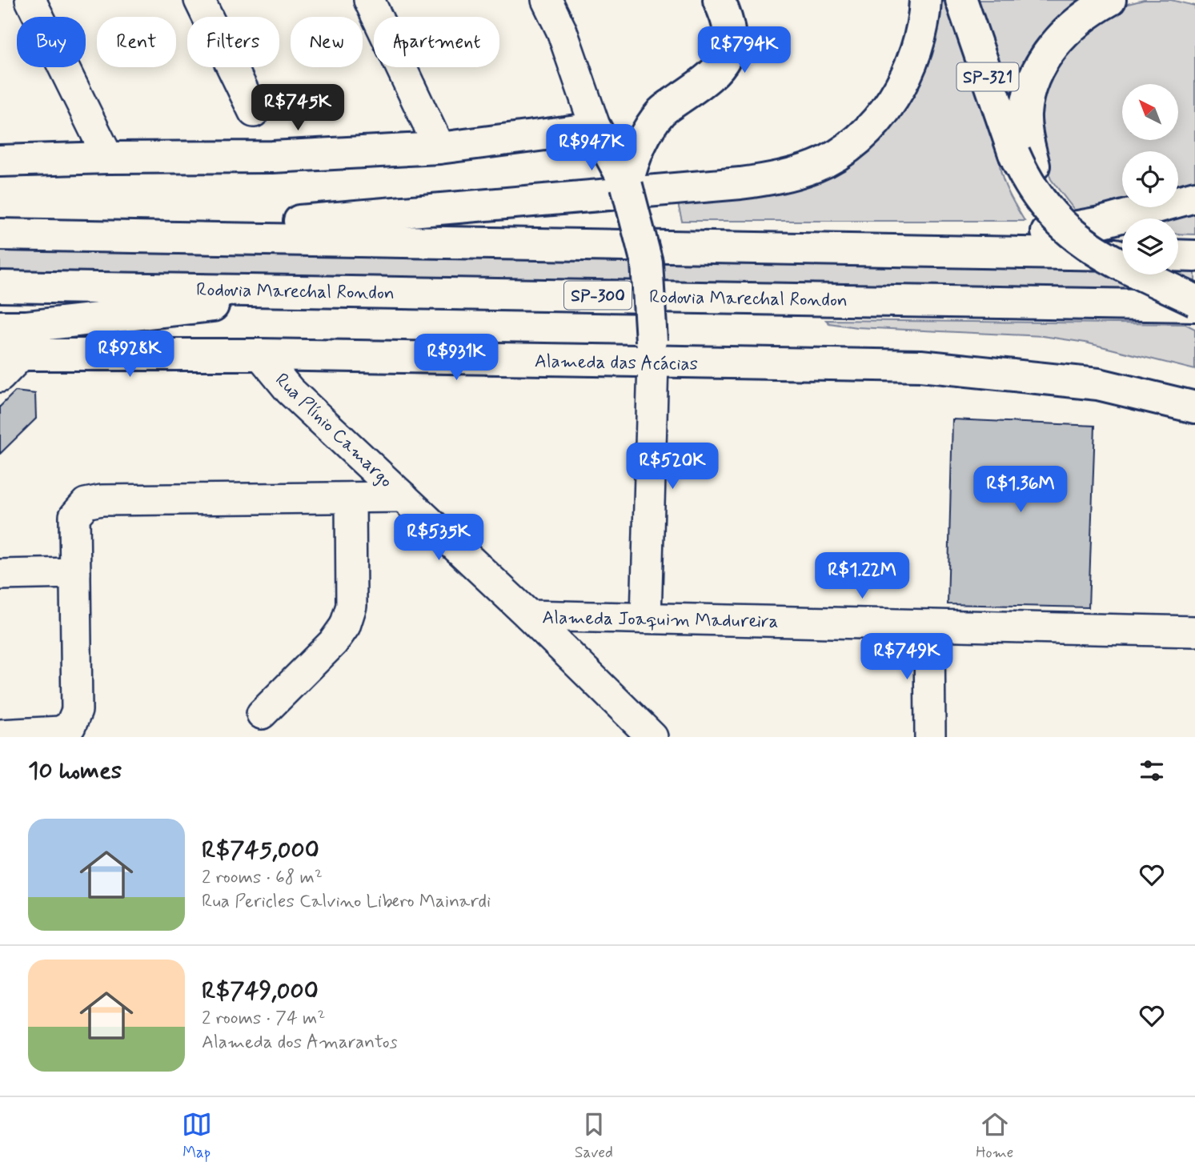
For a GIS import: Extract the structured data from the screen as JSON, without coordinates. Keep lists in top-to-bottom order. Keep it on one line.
{"streets":{"main road":["SP-321","Rodovia Marechal Rondon","SP-300","Alameda das Acácias"],"street":["Rua Plínio Camargo","Alameda Joaquim Madureira"]},"crossings":[["Alameda das Acácias","Rua Plínio Camargo"],["Rua Plínio Camargo","Alameda Joaquim Madureira"]],"north":"top left","page":{"chip":["Buy","Rent","Filters","New","Apartment"],"price":["R$794K","R$745K","R$947K","R$928K","R$931K","R$520K","R$1.36M","R$535K","R$1.22M","R$749K"],"heading":"10 homes","list":[{"name":"R$745,000","note":"2 rooms · 68 m² · Rua Pericles Calvino Libero Mainardi"},{"name":"R$749,000","note":"2 rooms · 74 m² · Alameda dos Amarantos"}],"tabs":["Map","Saved","Home"]}}
